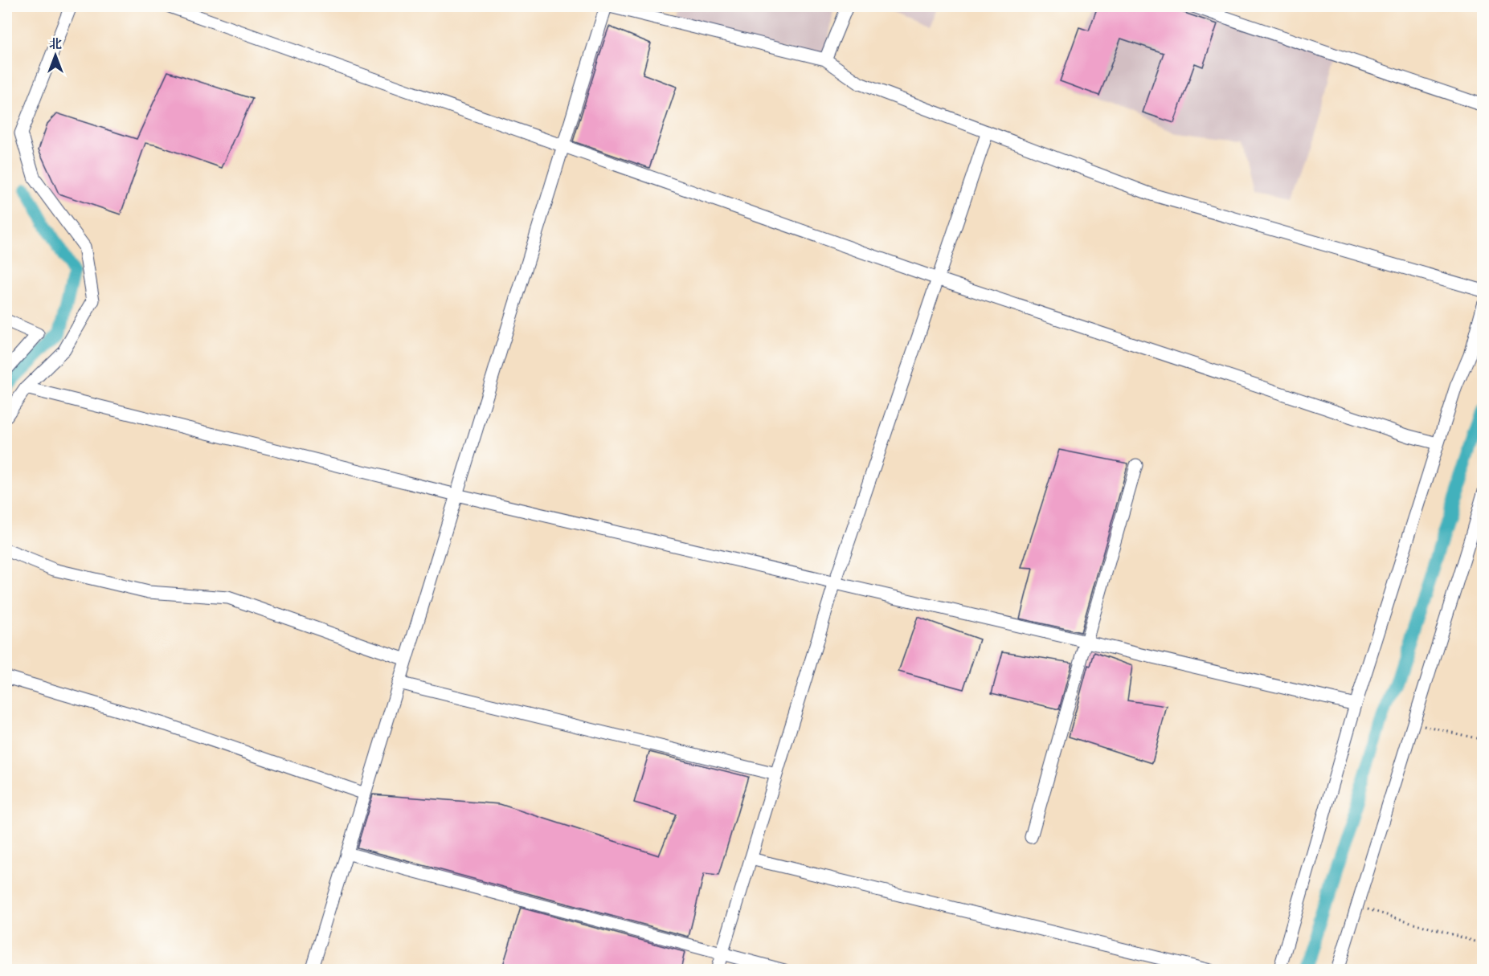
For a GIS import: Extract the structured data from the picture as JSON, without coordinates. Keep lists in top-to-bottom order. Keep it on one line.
{"north":"top"}
